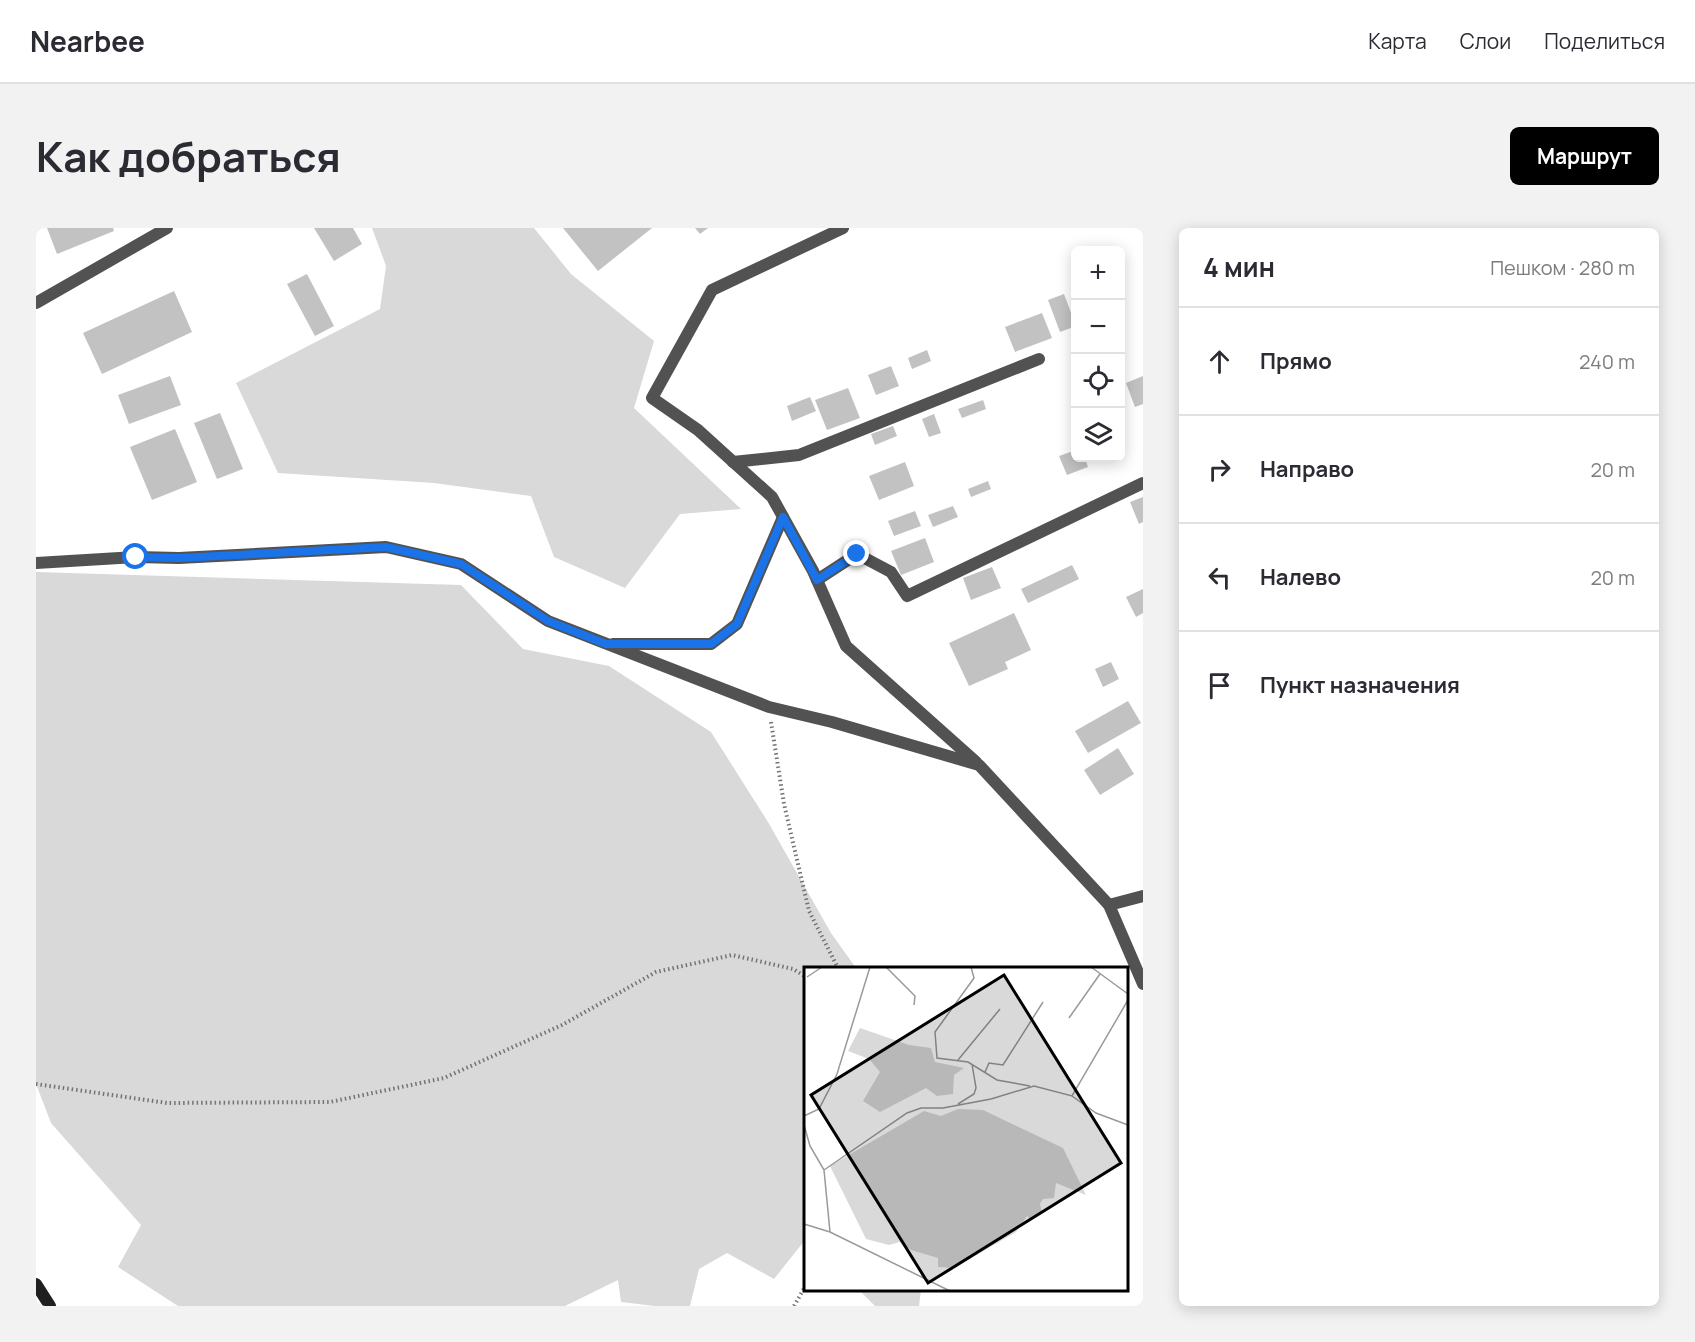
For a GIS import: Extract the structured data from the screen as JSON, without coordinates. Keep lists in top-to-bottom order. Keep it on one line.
{"page":{"header":"Nearbee","nav":["Карта","Слои","Поделиться"],"title":"Как добраться","buttons":"Маршрут","heading":["4 мин","Пешком · 280 m"],"map_buttons":["+","−"],"list":[["Прямо","240 m"],["Направо","20 m"],["Налево","20 m"],"Пункт назначения"]}}
